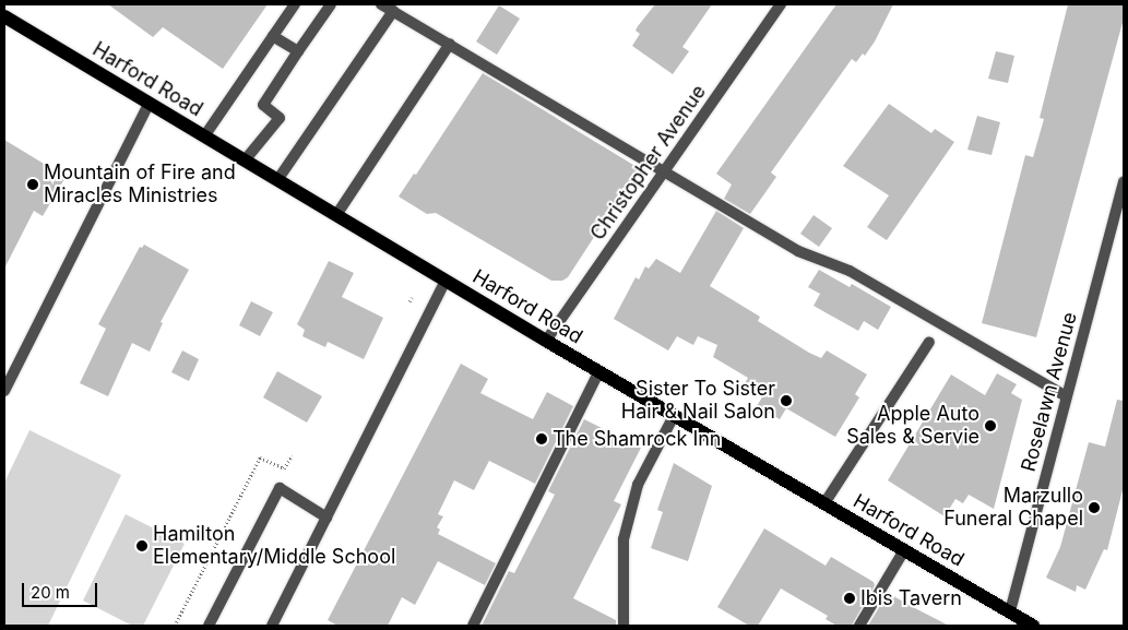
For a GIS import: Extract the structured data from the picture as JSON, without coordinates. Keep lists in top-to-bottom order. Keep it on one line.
{"streets":{"main road":["Harford Road"],"street":["Christopher Avenue","Roselawn Avenue"]},"crossings":[["Harford Road","Christopher Avenue"],["Harford Road","Roselawn Avenue"]],"places":["Mountain of Fire and Miracles Ministries","Sister To Sister Hair & Nail Salon","Apple Auto Sales & Servie","The Shamrock Inn","Marzullo Funeral Chapel","Hamilton Elementary/Middle School","Ibis Tavern"],"scale_bar":"20 m"}
